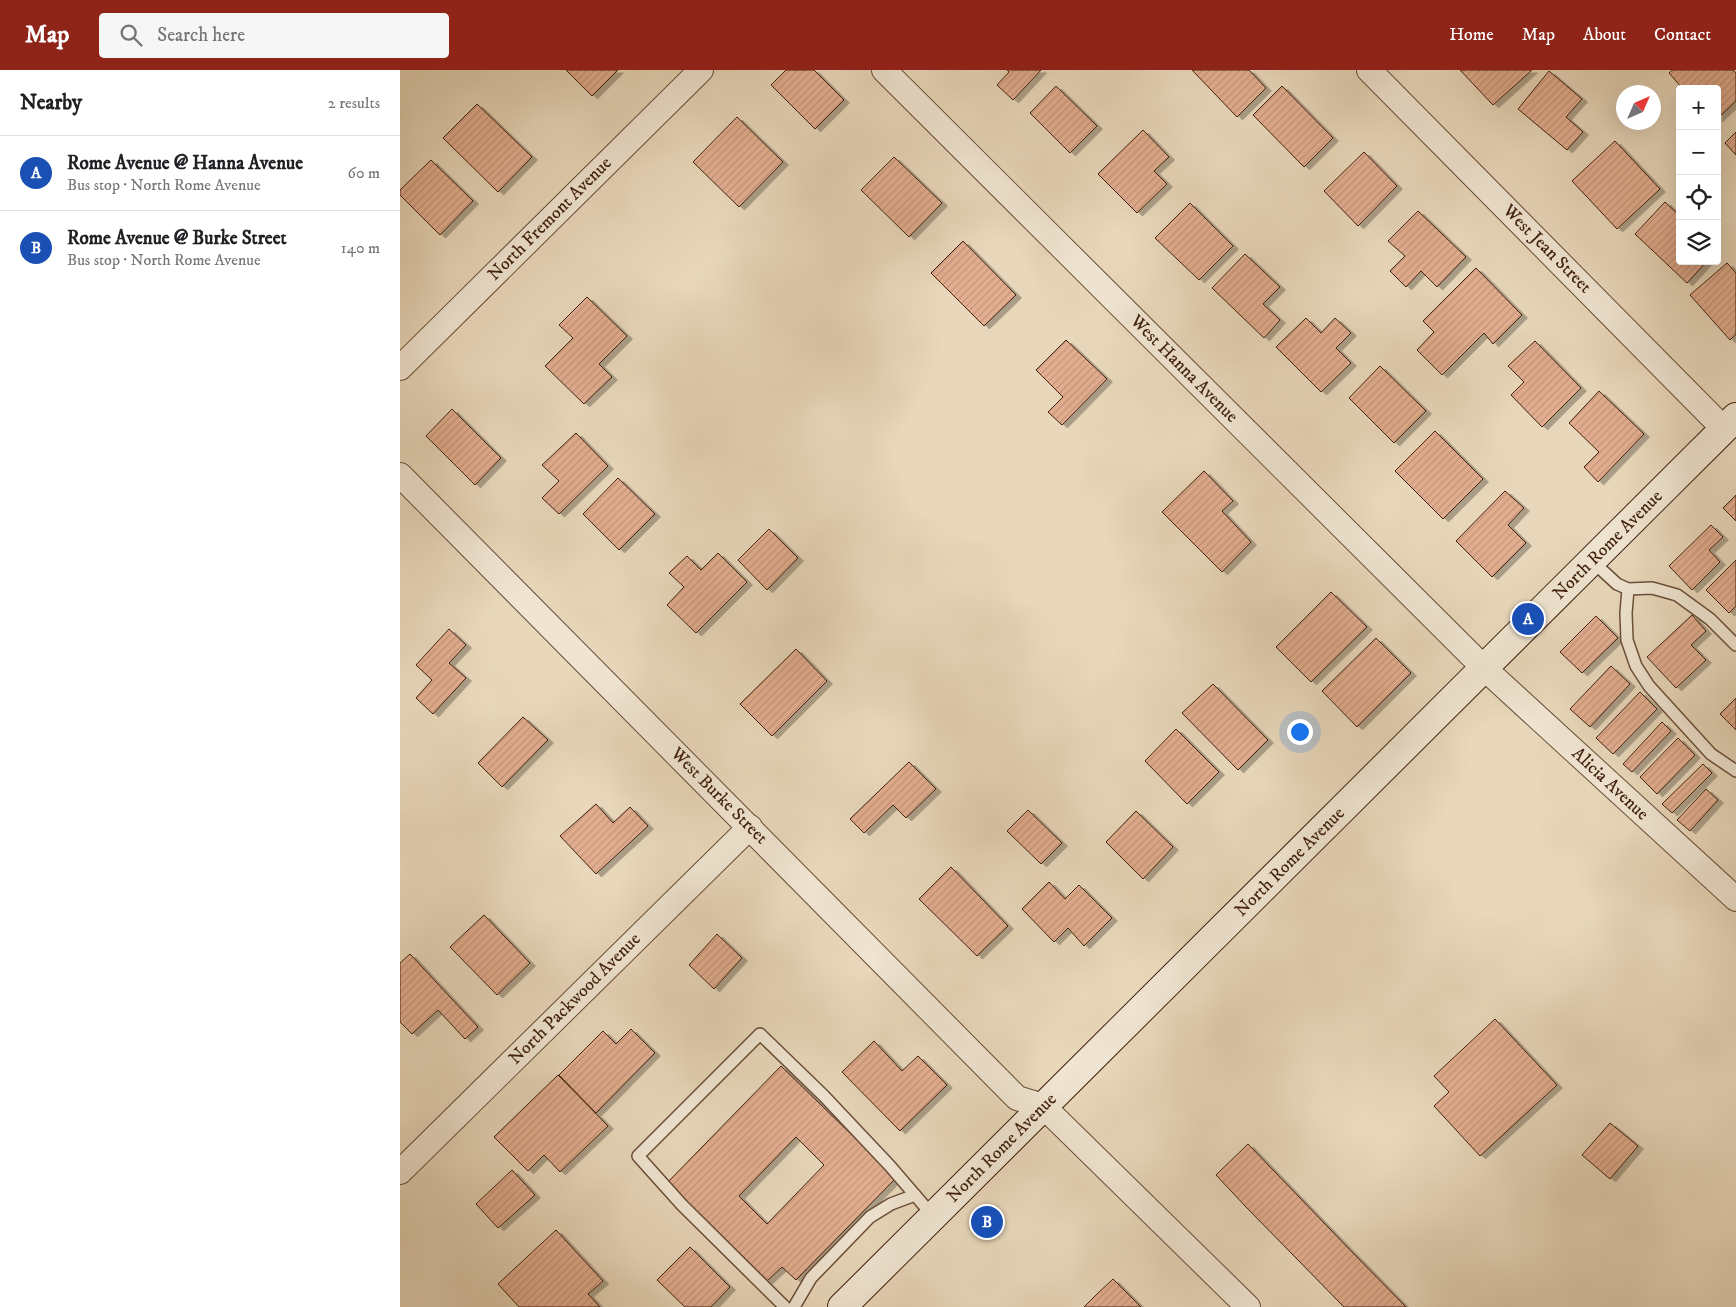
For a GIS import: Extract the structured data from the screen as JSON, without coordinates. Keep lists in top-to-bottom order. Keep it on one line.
{"streets":{"street":["North Fremont Avenue","West Jean Street","West Hanna Avenue","North Rome Avenue","Alicia Avenue","West Burke Street","North Packwood Avenue"]},"crossings":[["West Jean Street","North Rome Avenue"],["West Hanna Avenue","North Rome Avenue"],["West Hanna Avenue","Alicia Avenue"],["North Rome Avenue","Alicia Avenue"],["North Rome Avenue","West Burke Street"],["West Burke Street","North Packwood Avenue"]],"north":"top right","page":{"header":"Map","search":"Search here","nav":["Home","Map","About","Contact"],"heading":["Nearby","2 results"],"map_buttons":["+","−"],"list":[{"mark":"A","name":"Rome Avenue @ Hanna Avenue","note":"Bus stop · North Rome Avenue","value":"60 m"},{"mark":"B","name":"Rome Avenue @ Burke Street","note":"Bus stop · North Rome Avenue","value":"140 m"}],"pins":["A","B"]}}
